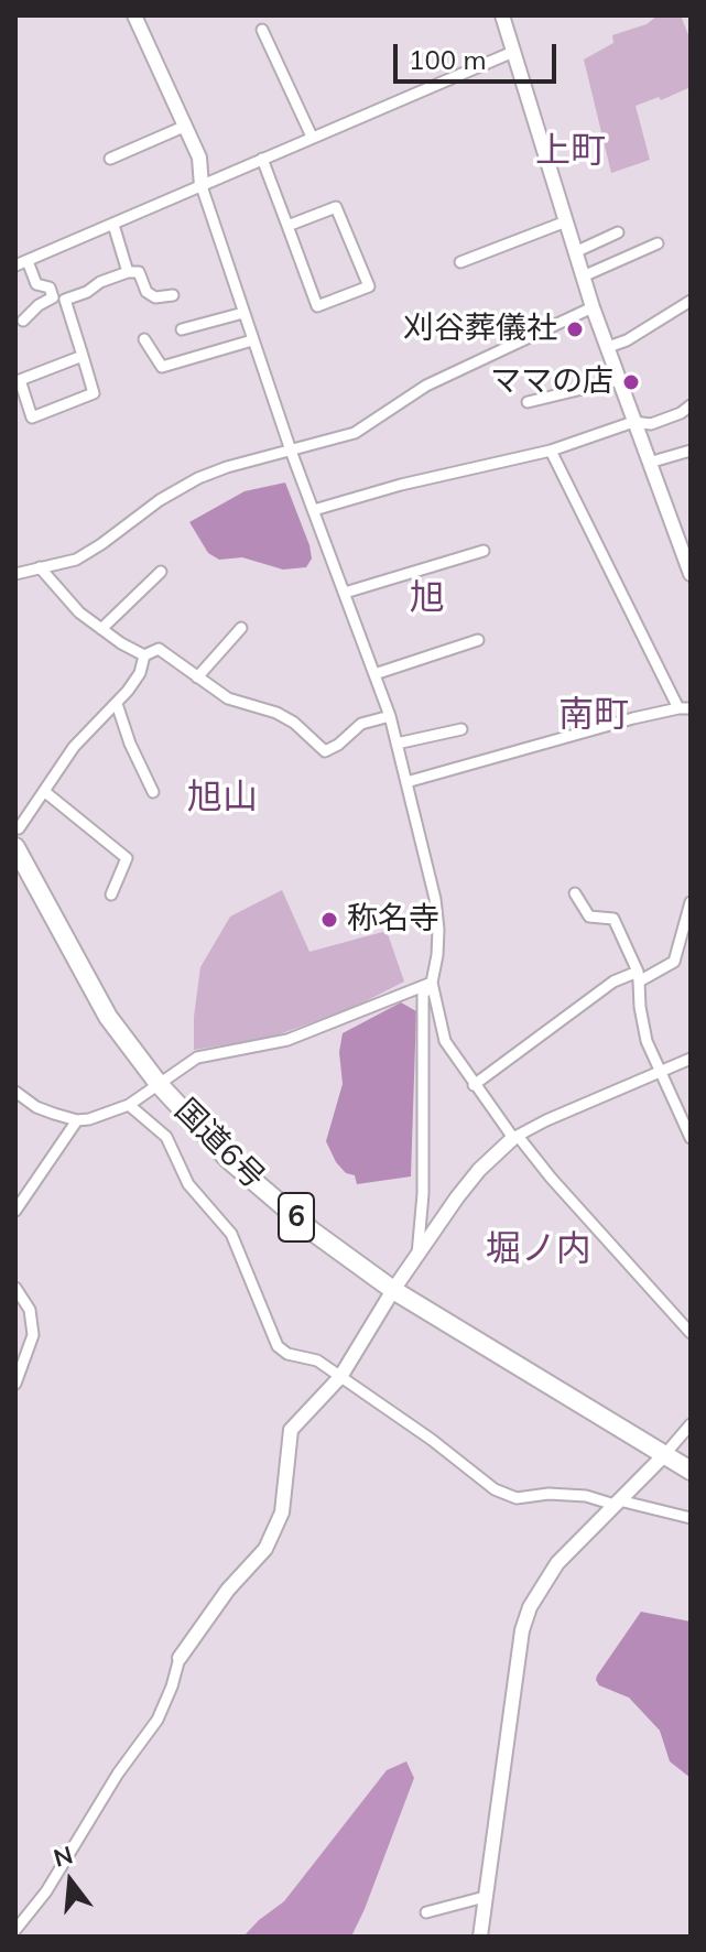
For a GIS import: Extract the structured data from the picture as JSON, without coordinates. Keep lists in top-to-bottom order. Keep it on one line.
{"streets":{"highway":["国道6号","6"]},"districts":["上町","旭","南町","旭山","堀ノ内"],"places":["刈谷葬儀社","ママの店","称名寺"],"scale_bar":"100 m","north":"top"}
